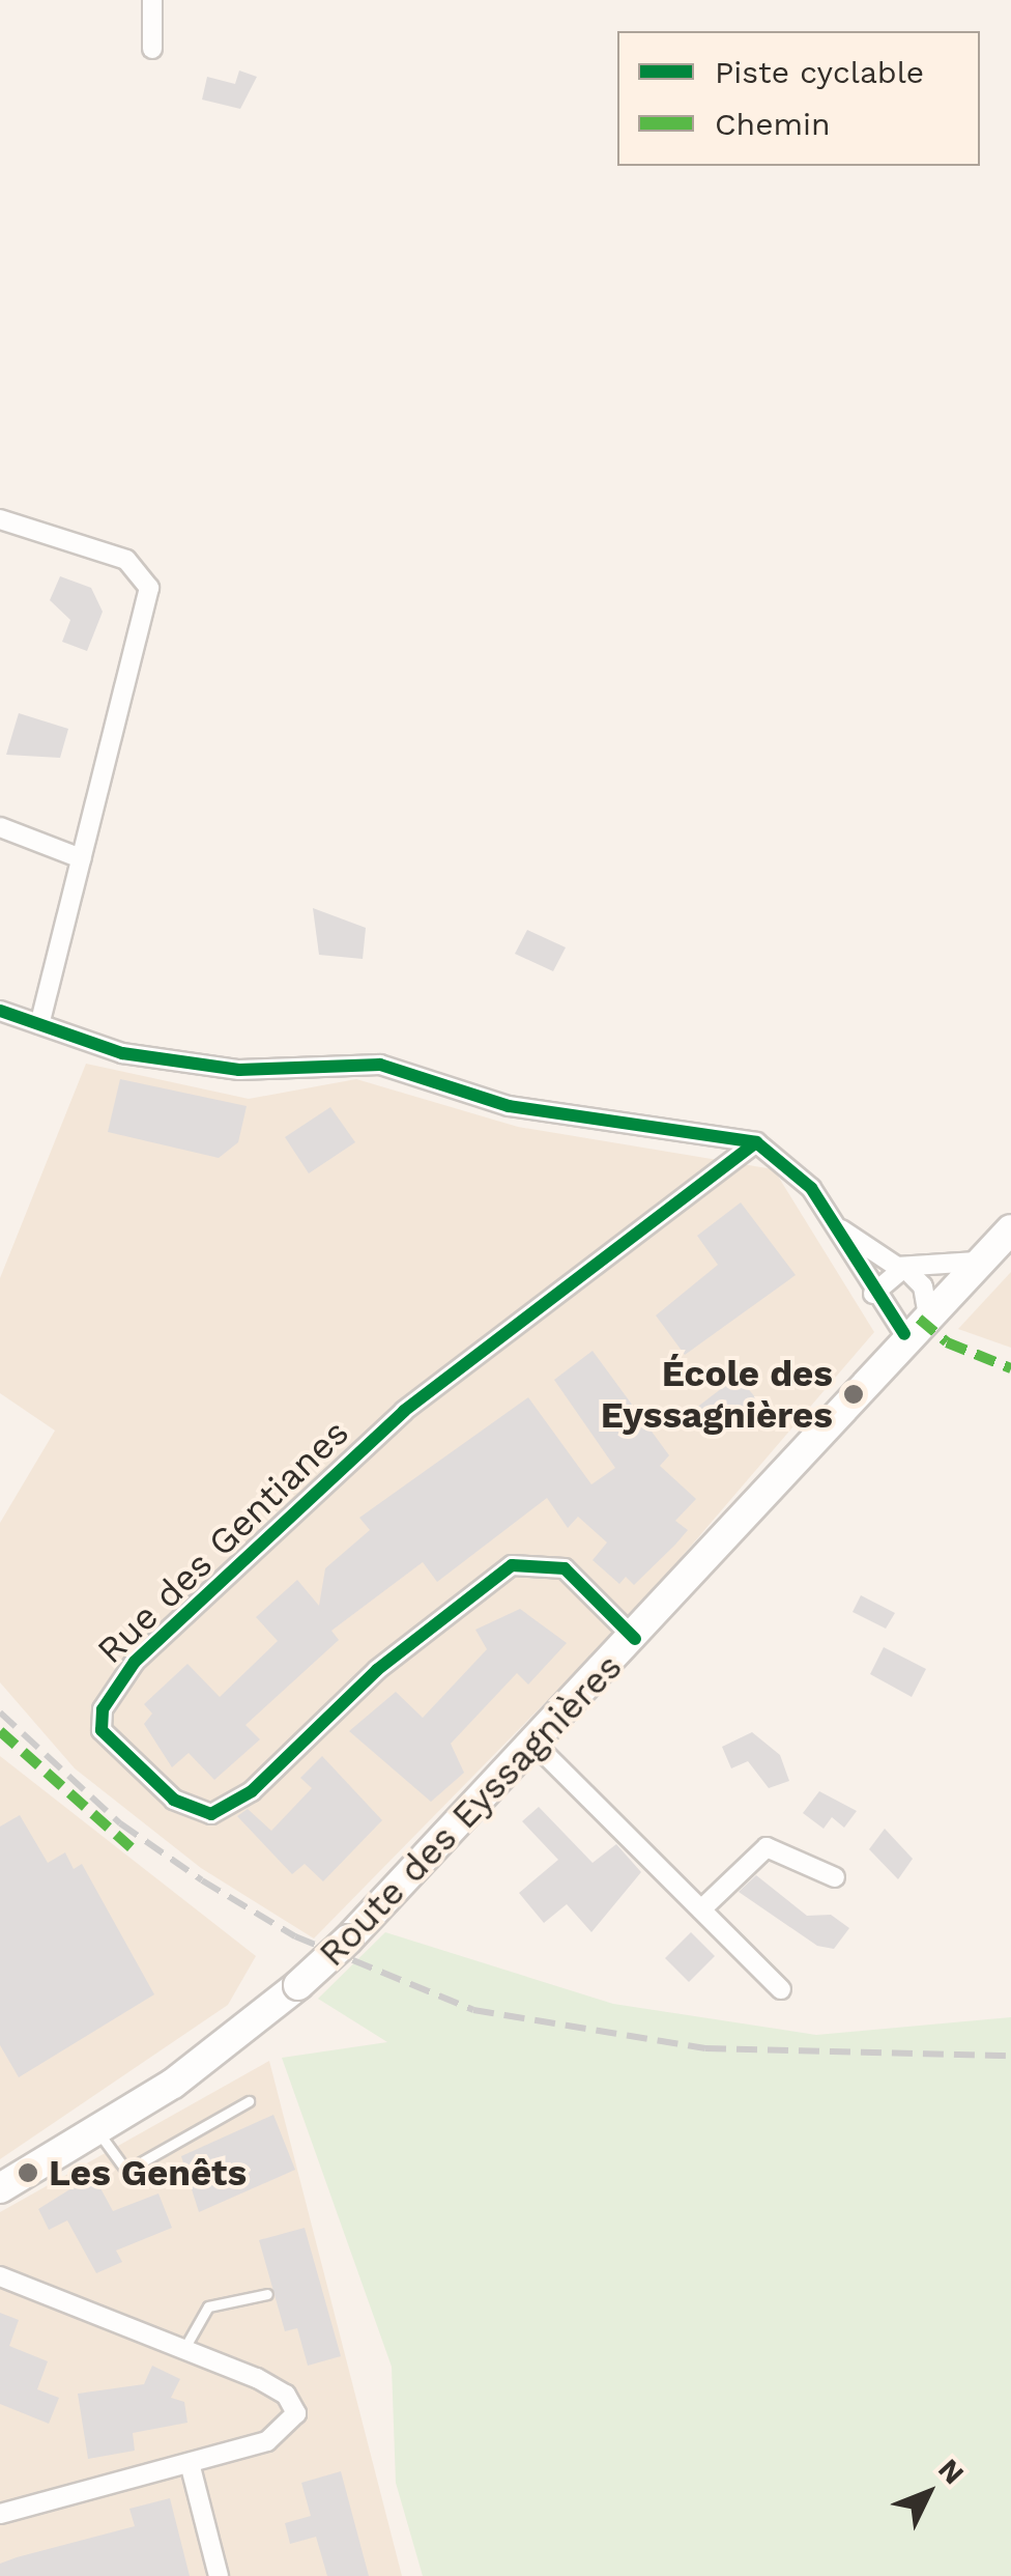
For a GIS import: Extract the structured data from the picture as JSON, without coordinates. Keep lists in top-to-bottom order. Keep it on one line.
{"streets":{"main road":["Route des Eyssagnières"],"street":["Rue des Gentianes"]},"crossings":[["Rue des Gentianes","Route des Eyssagnières"]],"places":["École des Eyssagnières","Les Genêts"],"legend":["Piste cyclable","Chemin"],"north":"top right"}
